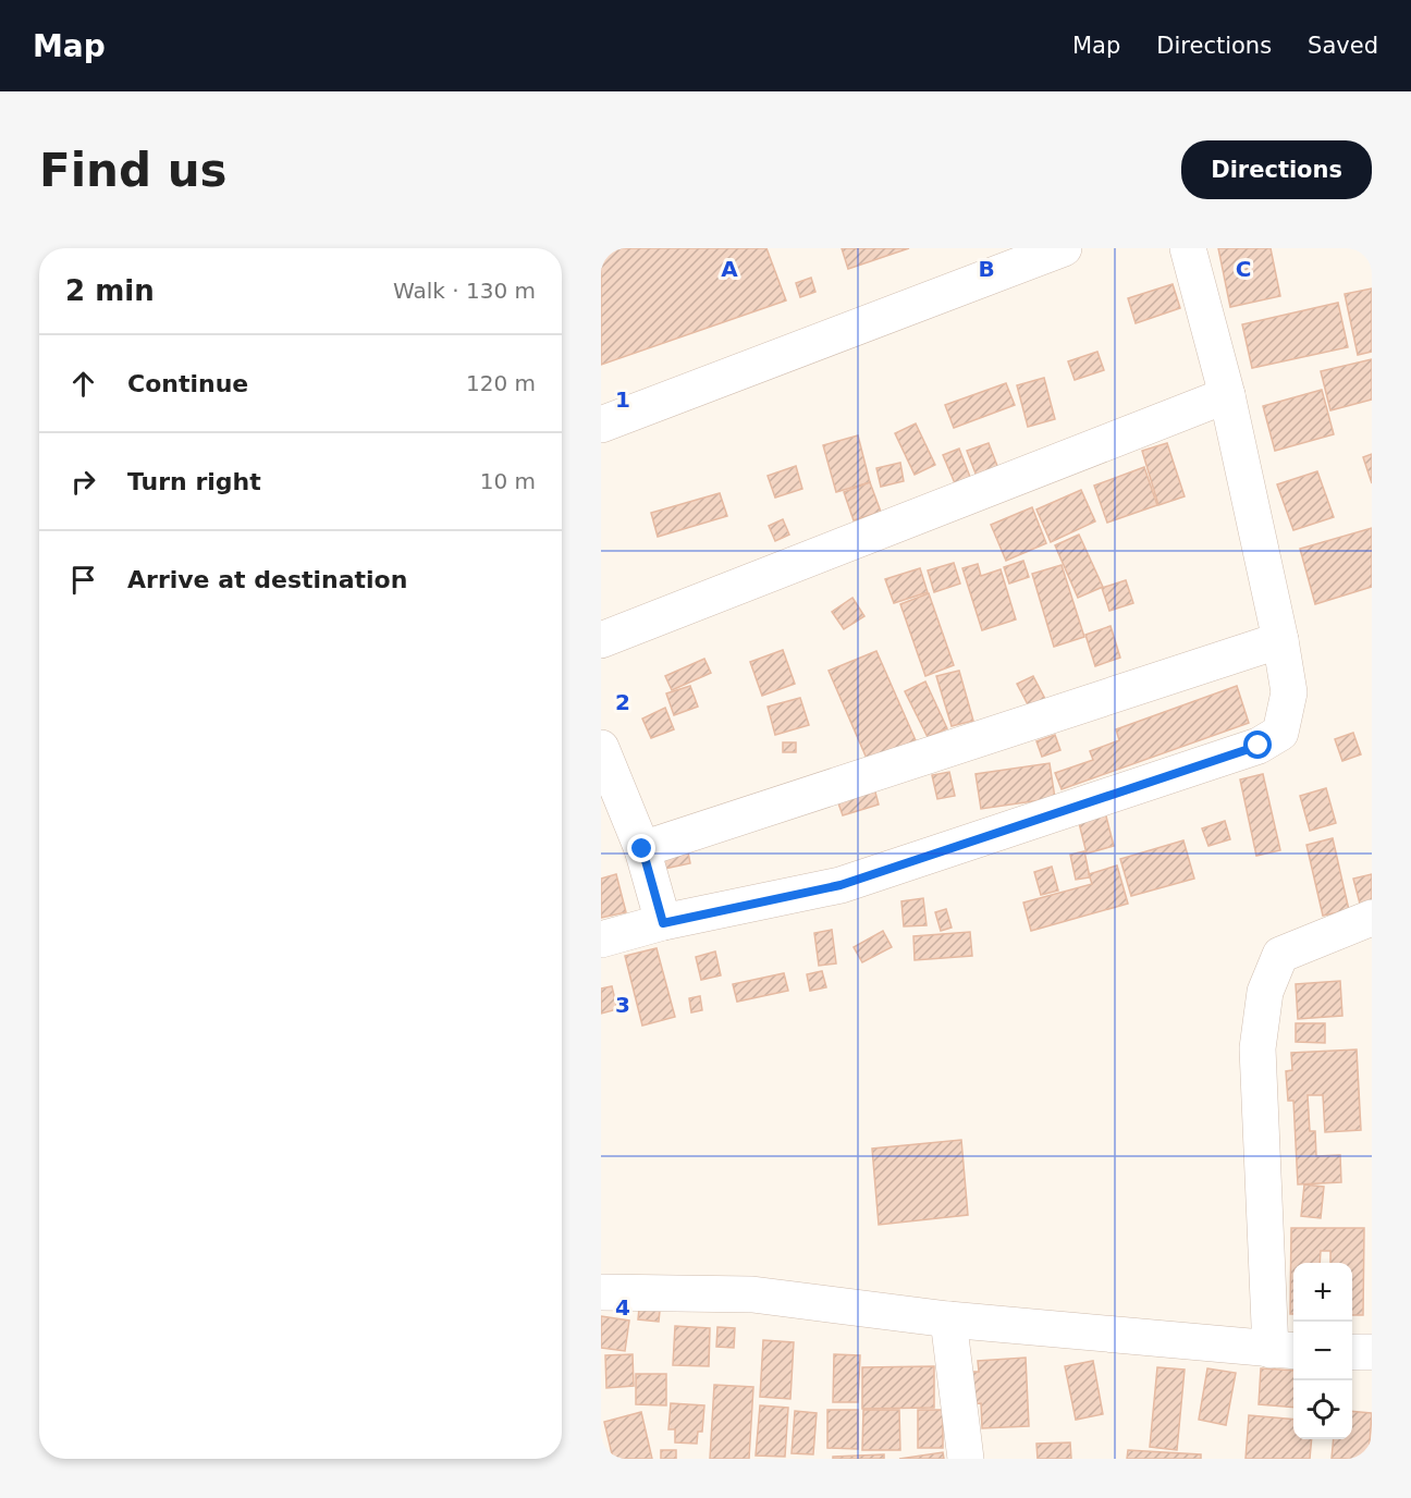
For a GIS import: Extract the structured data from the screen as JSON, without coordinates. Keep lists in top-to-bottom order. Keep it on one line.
{"page":{"header":"Map","nav":["Map","Directions","Saved"],"buttons":"Directions","title":"Find us","heading":["2 min","Walk · 130 m"],"list":[["Continue","120 m"],["Turn right","10 m"],"Arrive at destination"],"map_buttons":["+","−"]},"grid":{"columns":["A","B","C"],"rows":["1","2","3","4"]}}
